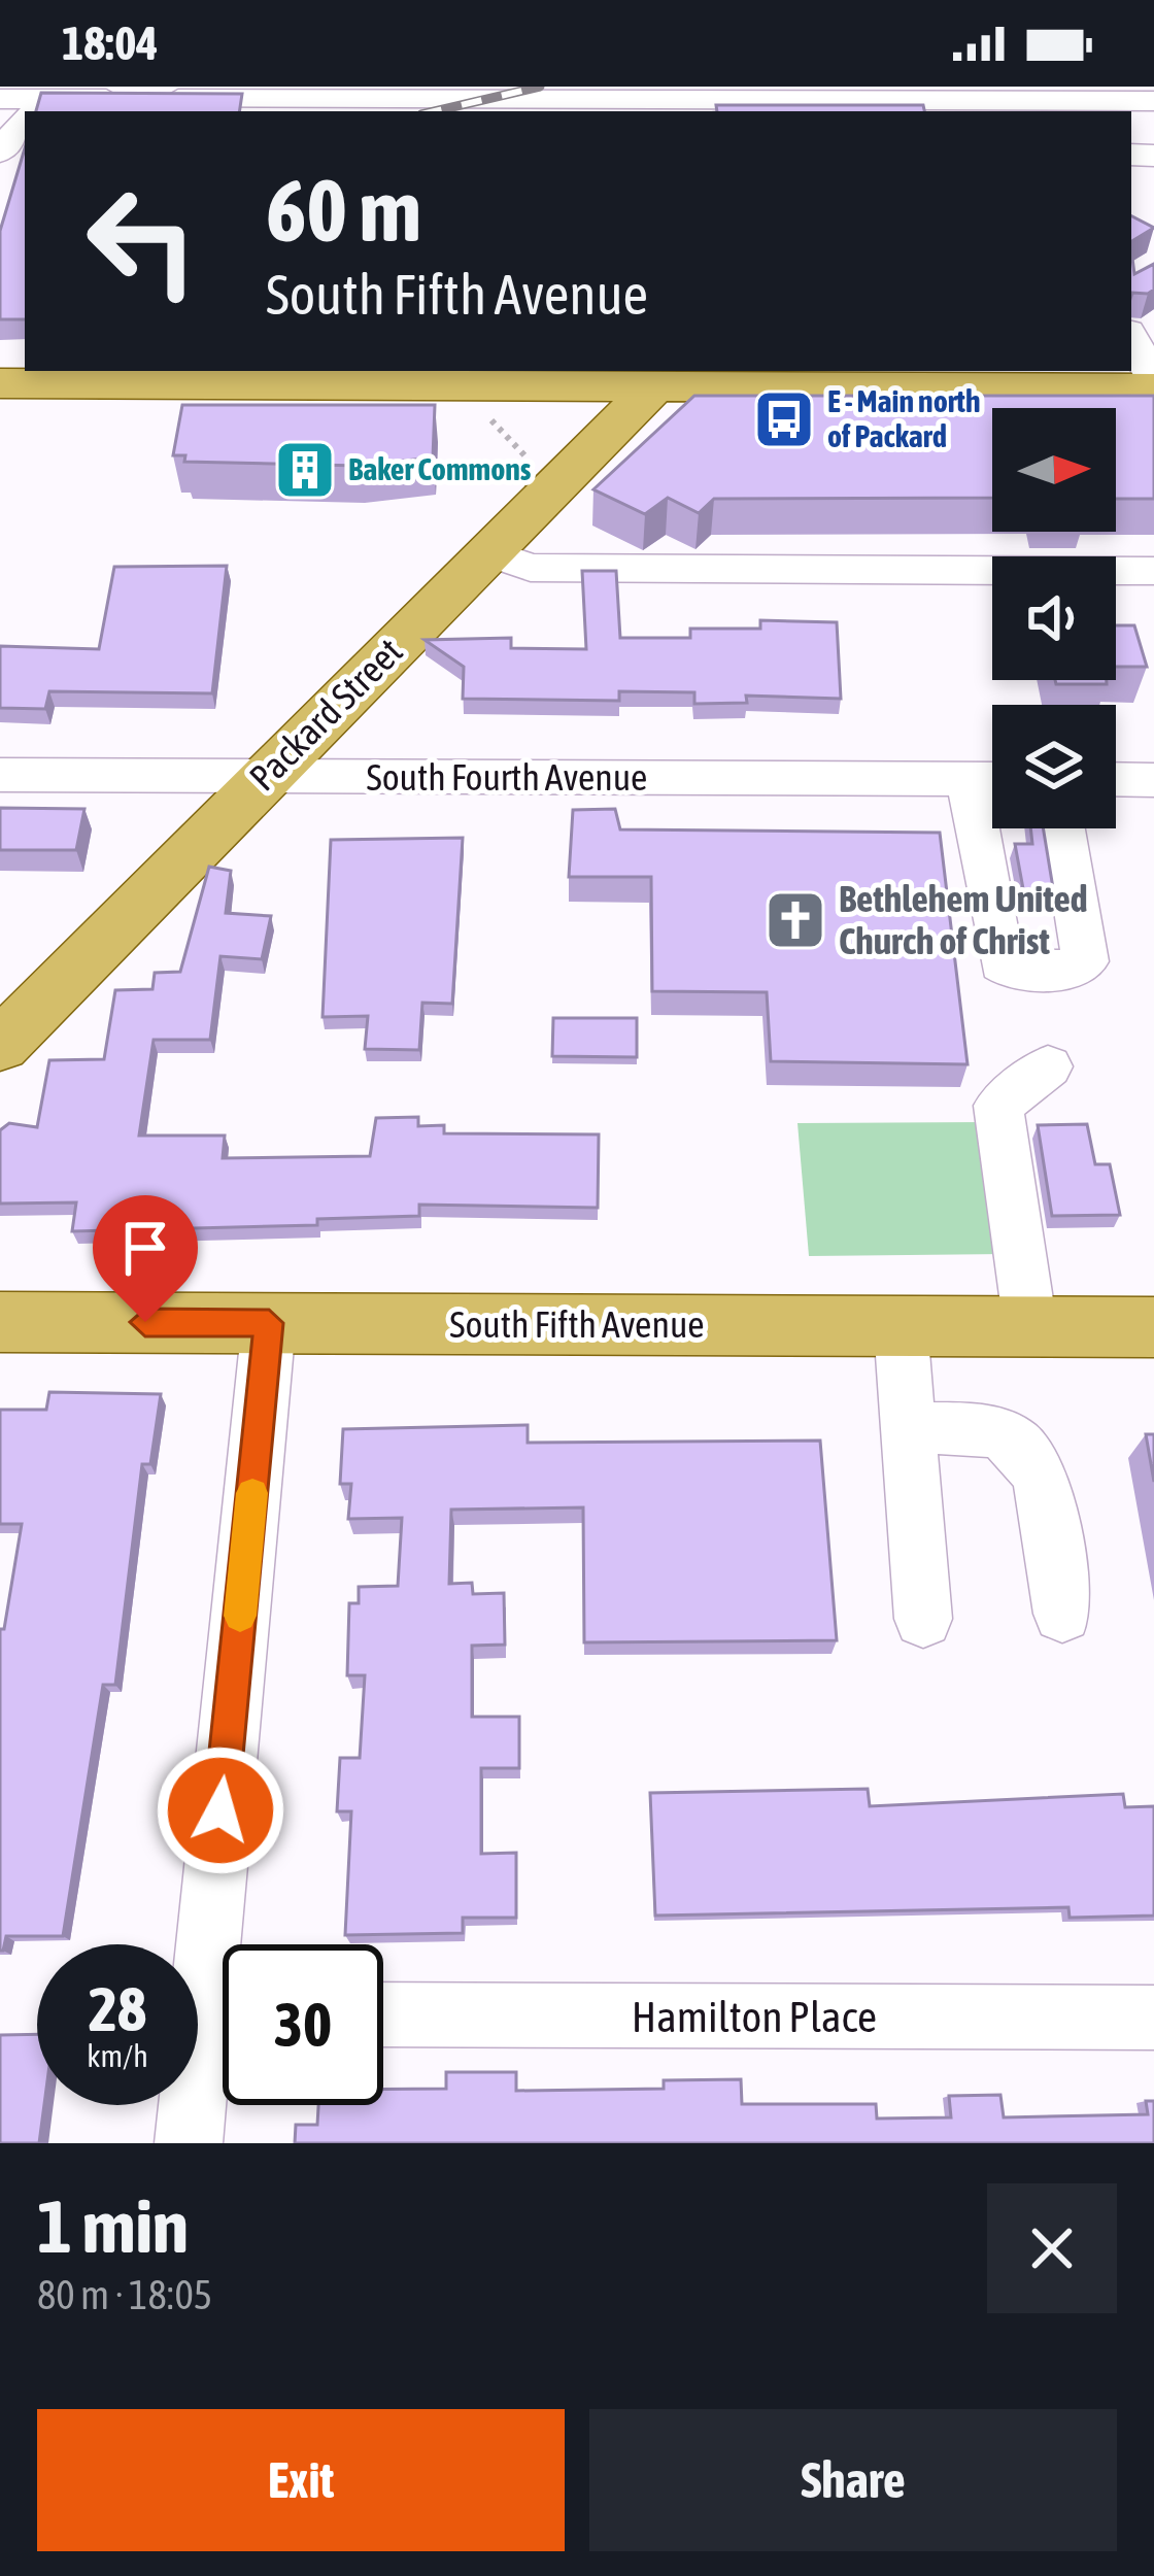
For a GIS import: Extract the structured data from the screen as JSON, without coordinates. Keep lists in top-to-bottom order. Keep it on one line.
{"streets":{"main road":["Packard Street","South Fifth Avenue"],"street":["South Fourth Avenue","Hamilton Place"]},"crossings":[["Packard Street","South Fourth Avenue"]],"places":{"bus stop":["E - Main north of Packard"],"building":["Baker Commons"],"church":["Bethlehem United Church of Christ"]},"north":"right","page":{"status":"18:04","turn":["60 m","South Fifth Avenue"],"speed":"28 km/h","limit":"30","heading":["1 min","80 m · 18:05"],"buttons":["Exit","Share"]}}
